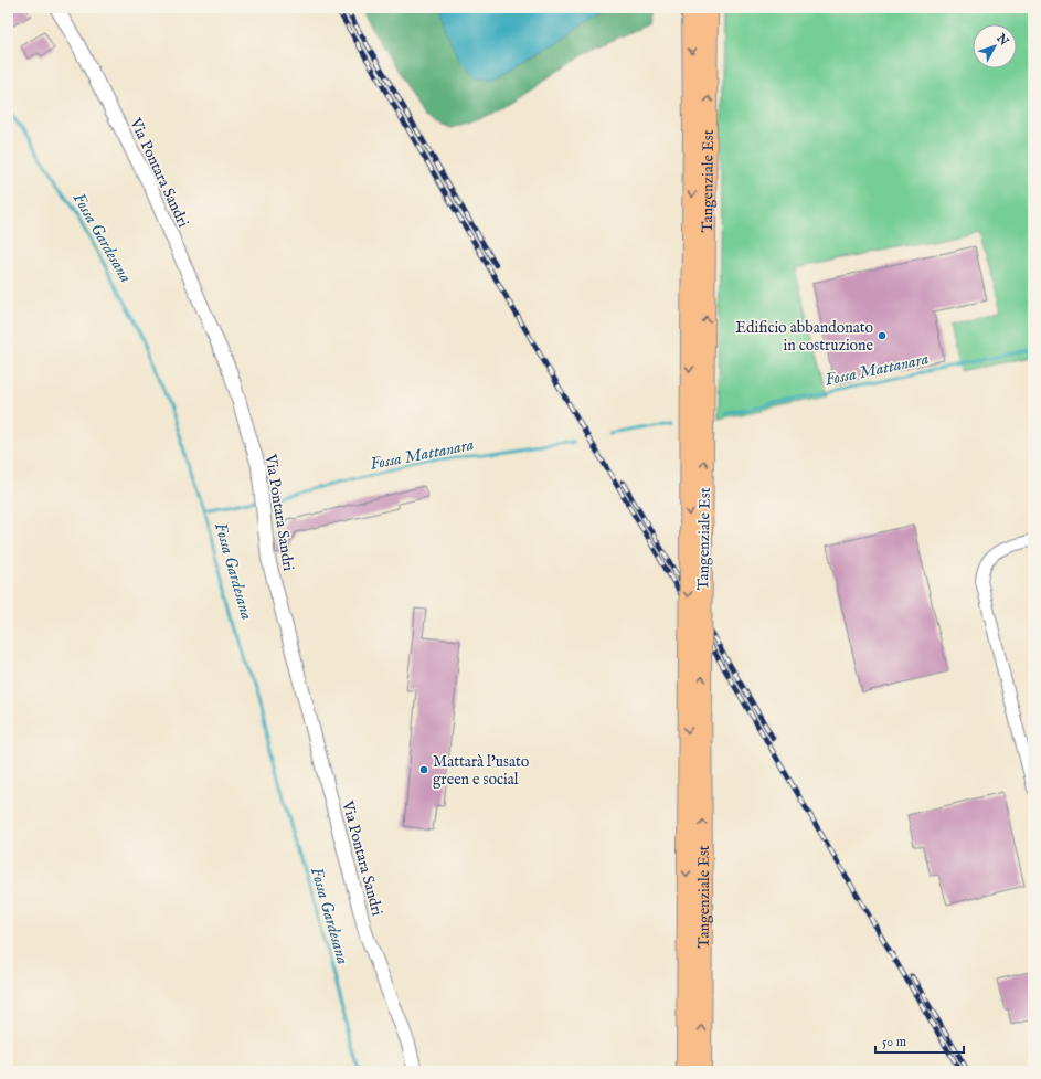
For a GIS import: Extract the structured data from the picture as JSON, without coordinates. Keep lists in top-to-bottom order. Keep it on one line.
{"streets":{"highway":["Tangenziale Est"],"street":["Via Pontara Sandri"]},"water":["Fossa Gardesana","Fossa Mattanara"],"places":["Edificio abbandonato in costruzione","Mattarà l'usato green e social"],"scale_bar":"50 m","north":"top right"}
